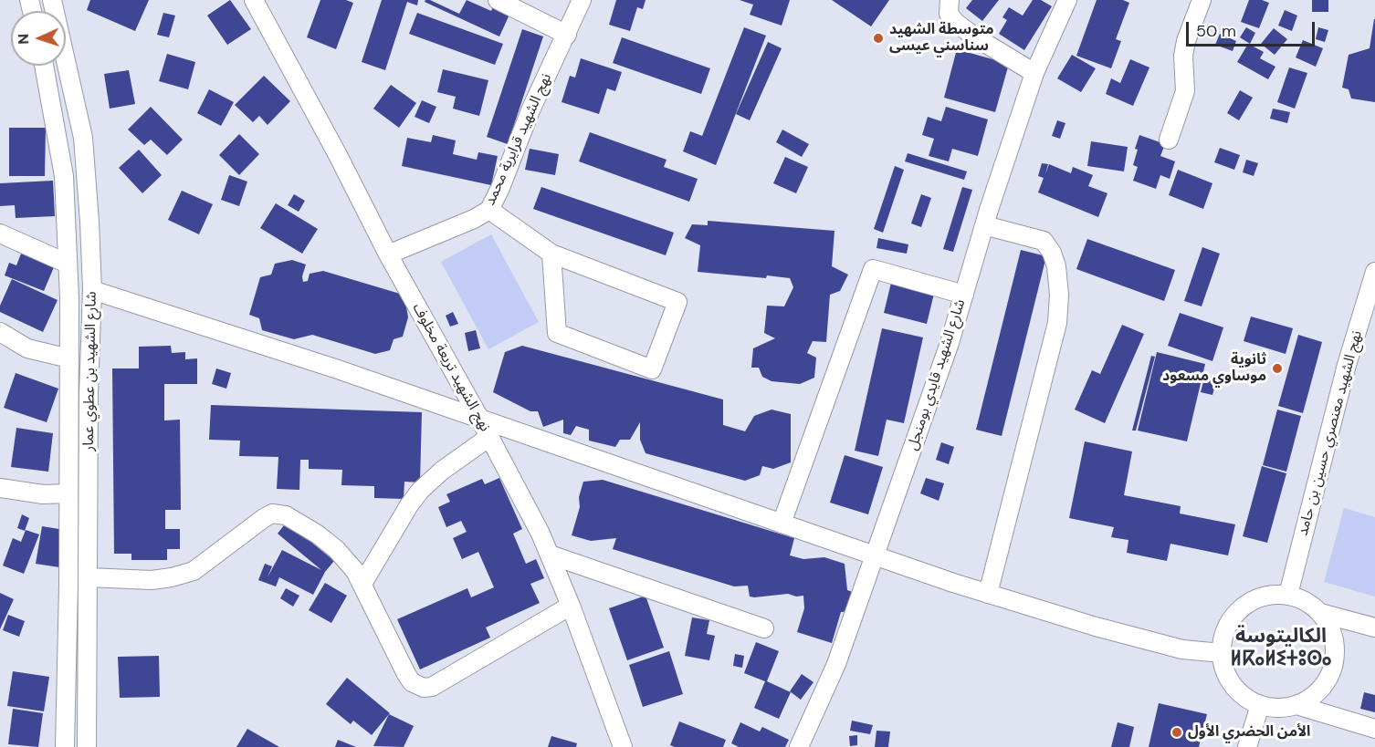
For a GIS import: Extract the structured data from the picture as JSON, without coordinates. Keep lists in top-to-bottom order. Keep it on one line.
{"streets":{"street":["نهج الشهيد قرايرية محمد","نهج الشهيد تريعة مخلوف","شارع الشهيد بن عطوي عمار","شارع الشهيد قايدي بومنجل","نهج الشهيد معنصري حسين بن حامد"]},"crossings":[["نهج الشهيد قرايرية محمد","نهج الشهيد تريعة مخلوف"]],"districts":["الكاليتوسة ⵍⴽⴰⵍⵉⵜⵓⵙⴰ"],"places":["متوسطة الشهيد سناسني عيسى","ثانوية موساوي مسعود","الأمن الحضري الأول"],"scale_bar":"50 m","north":"left"}
